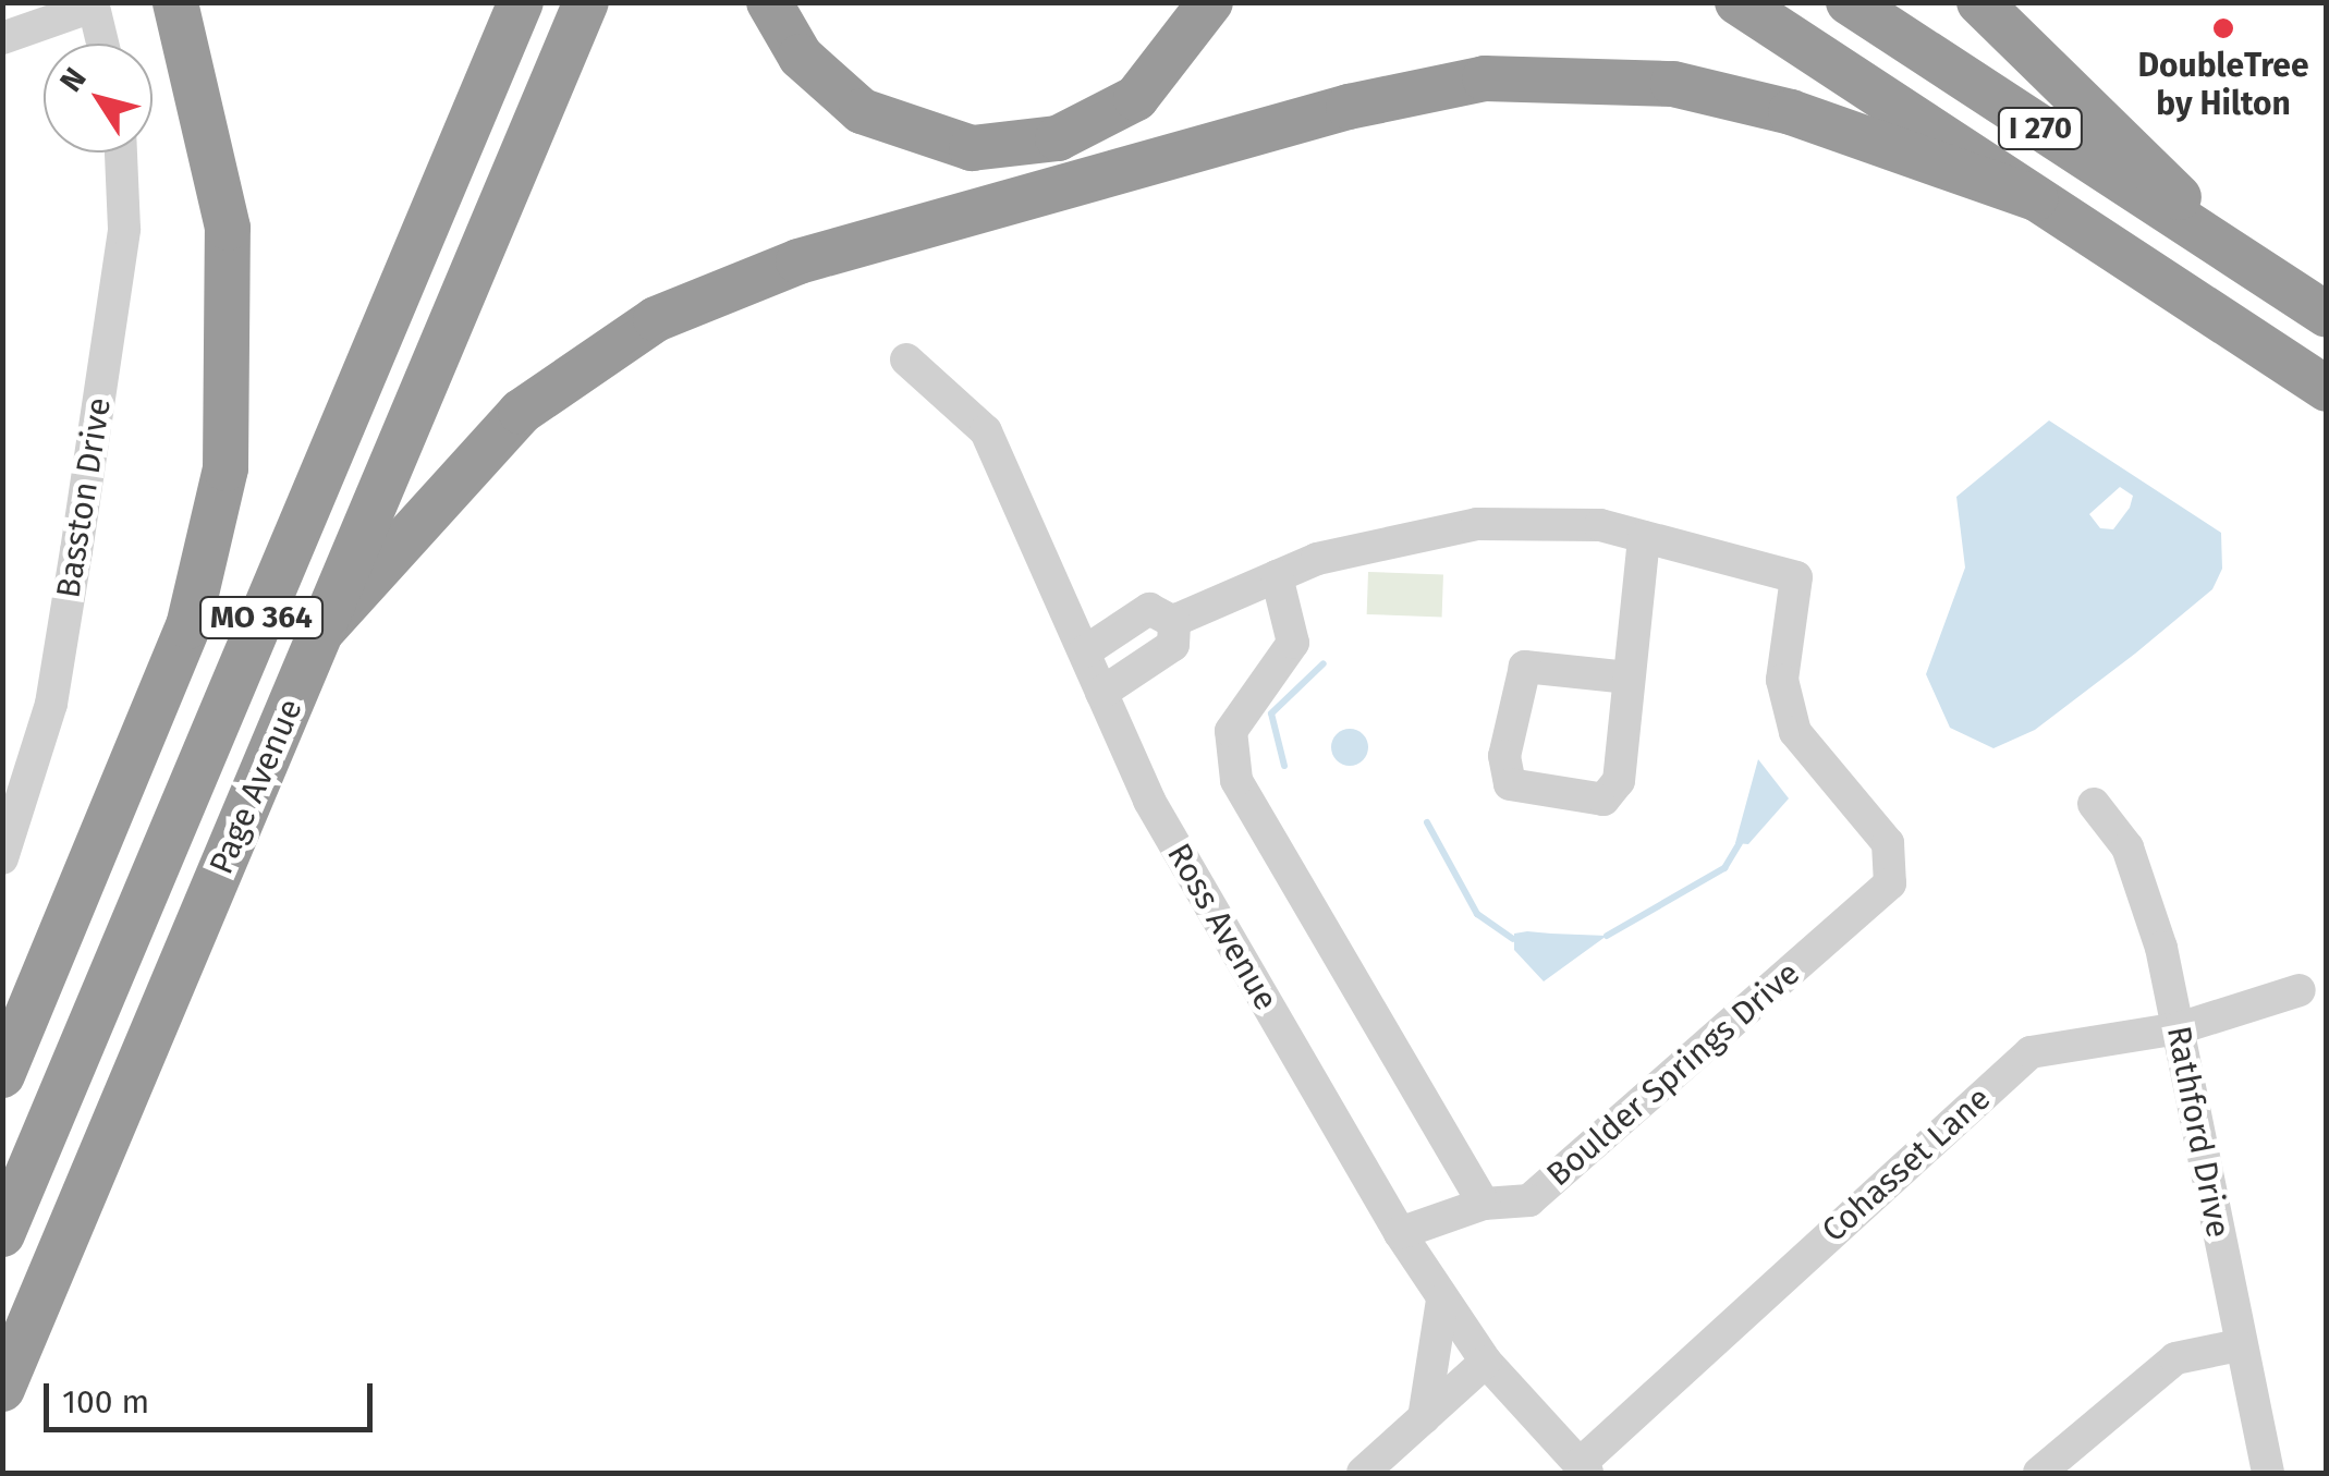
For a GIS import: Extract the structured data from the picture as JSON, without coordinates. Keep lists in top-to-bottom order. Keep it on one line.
{"streets":{"highway":["I 270","MO 364","Page Avenue"],"street":["Basston Drive","Ross Avenue","Boulder Springs Drive","Rathford Drive","Cohasset Lane"]},"crossings":[["Ross Avenue","Cohasset Lane"],["Rathford Drive","Cohasset Lane"]],"places":["DoubleTree by Hilton"],"scale_bar":"100 m","north":"top left"}
